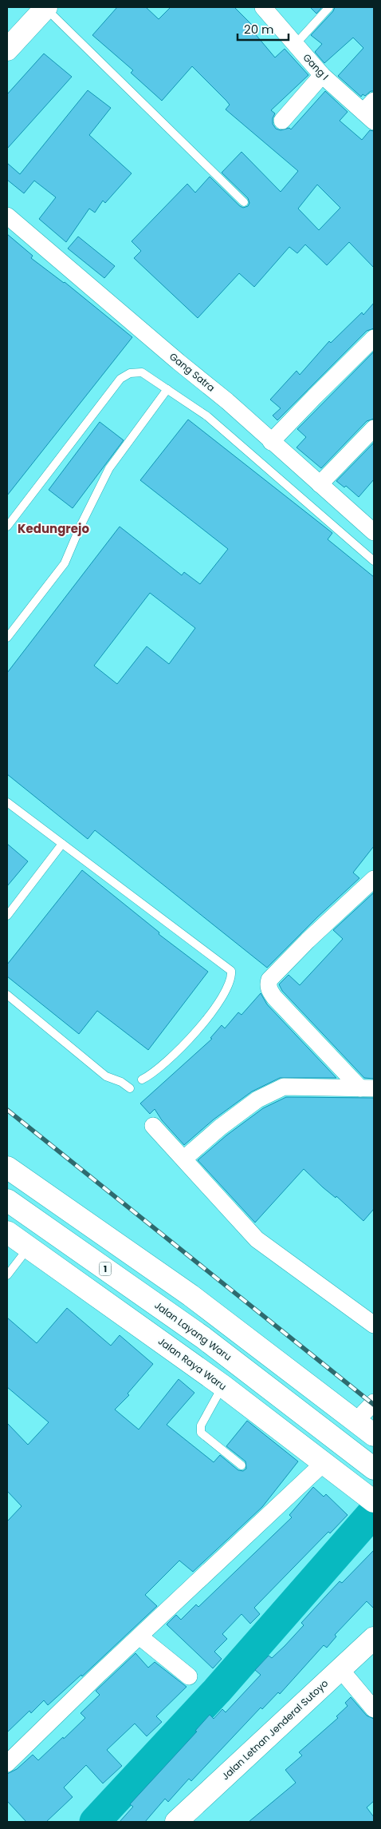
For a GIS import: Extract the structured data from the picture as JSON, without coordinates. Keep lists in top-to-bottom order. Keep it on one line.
{"streets":{"main road":["1","Jalan Layang Waru","Jalan Raya Waru","Jalan Letnan Jenderal Sutoyo"],"street":["Gang I","Gang Satra"]},"districts":["Kedungrejo"],"scale_bar":"20 m"}
